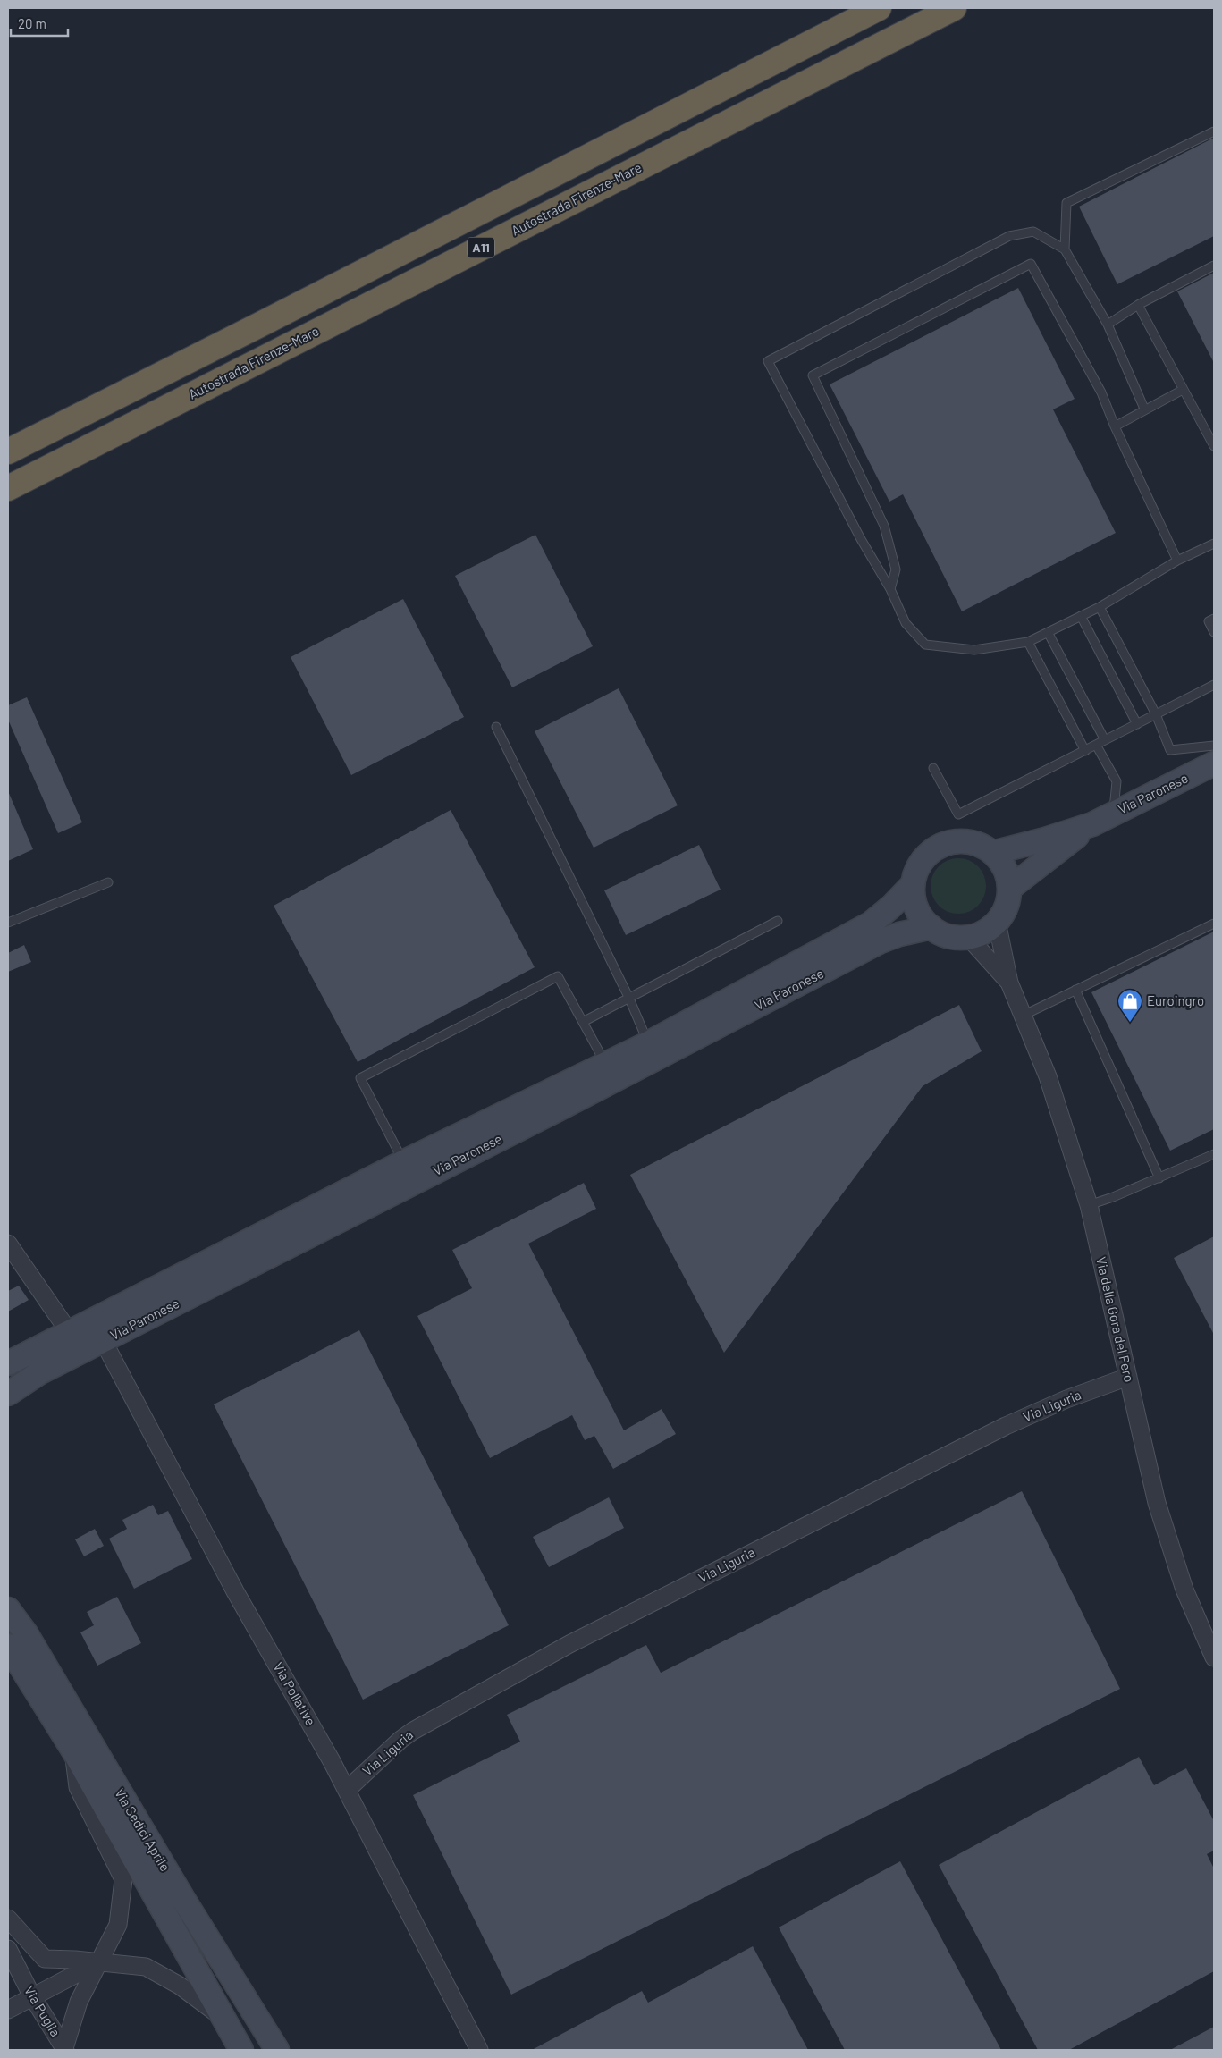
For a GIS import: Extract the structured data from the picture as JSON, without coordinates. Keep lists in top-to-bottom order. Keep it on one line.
{"streets":{"highway":["Autostrada Firenze-Mare","A11"],"main road":["Via Paronese","Via Sedici Aprile"],"street":["Via della Gora del Pero","Via Liguria","Via Pollative","Via Puglia"]},"crossings":[["Via Paronese","Via della Gora del Pero"],["Via Paronese","Via Pollative"],["Via della Gora del Pero","Via Liguria"],["Via Liguria","Via Pollative"]],"places":{"shop":["Euroingro"]},"scale_bar":"20 m"}
